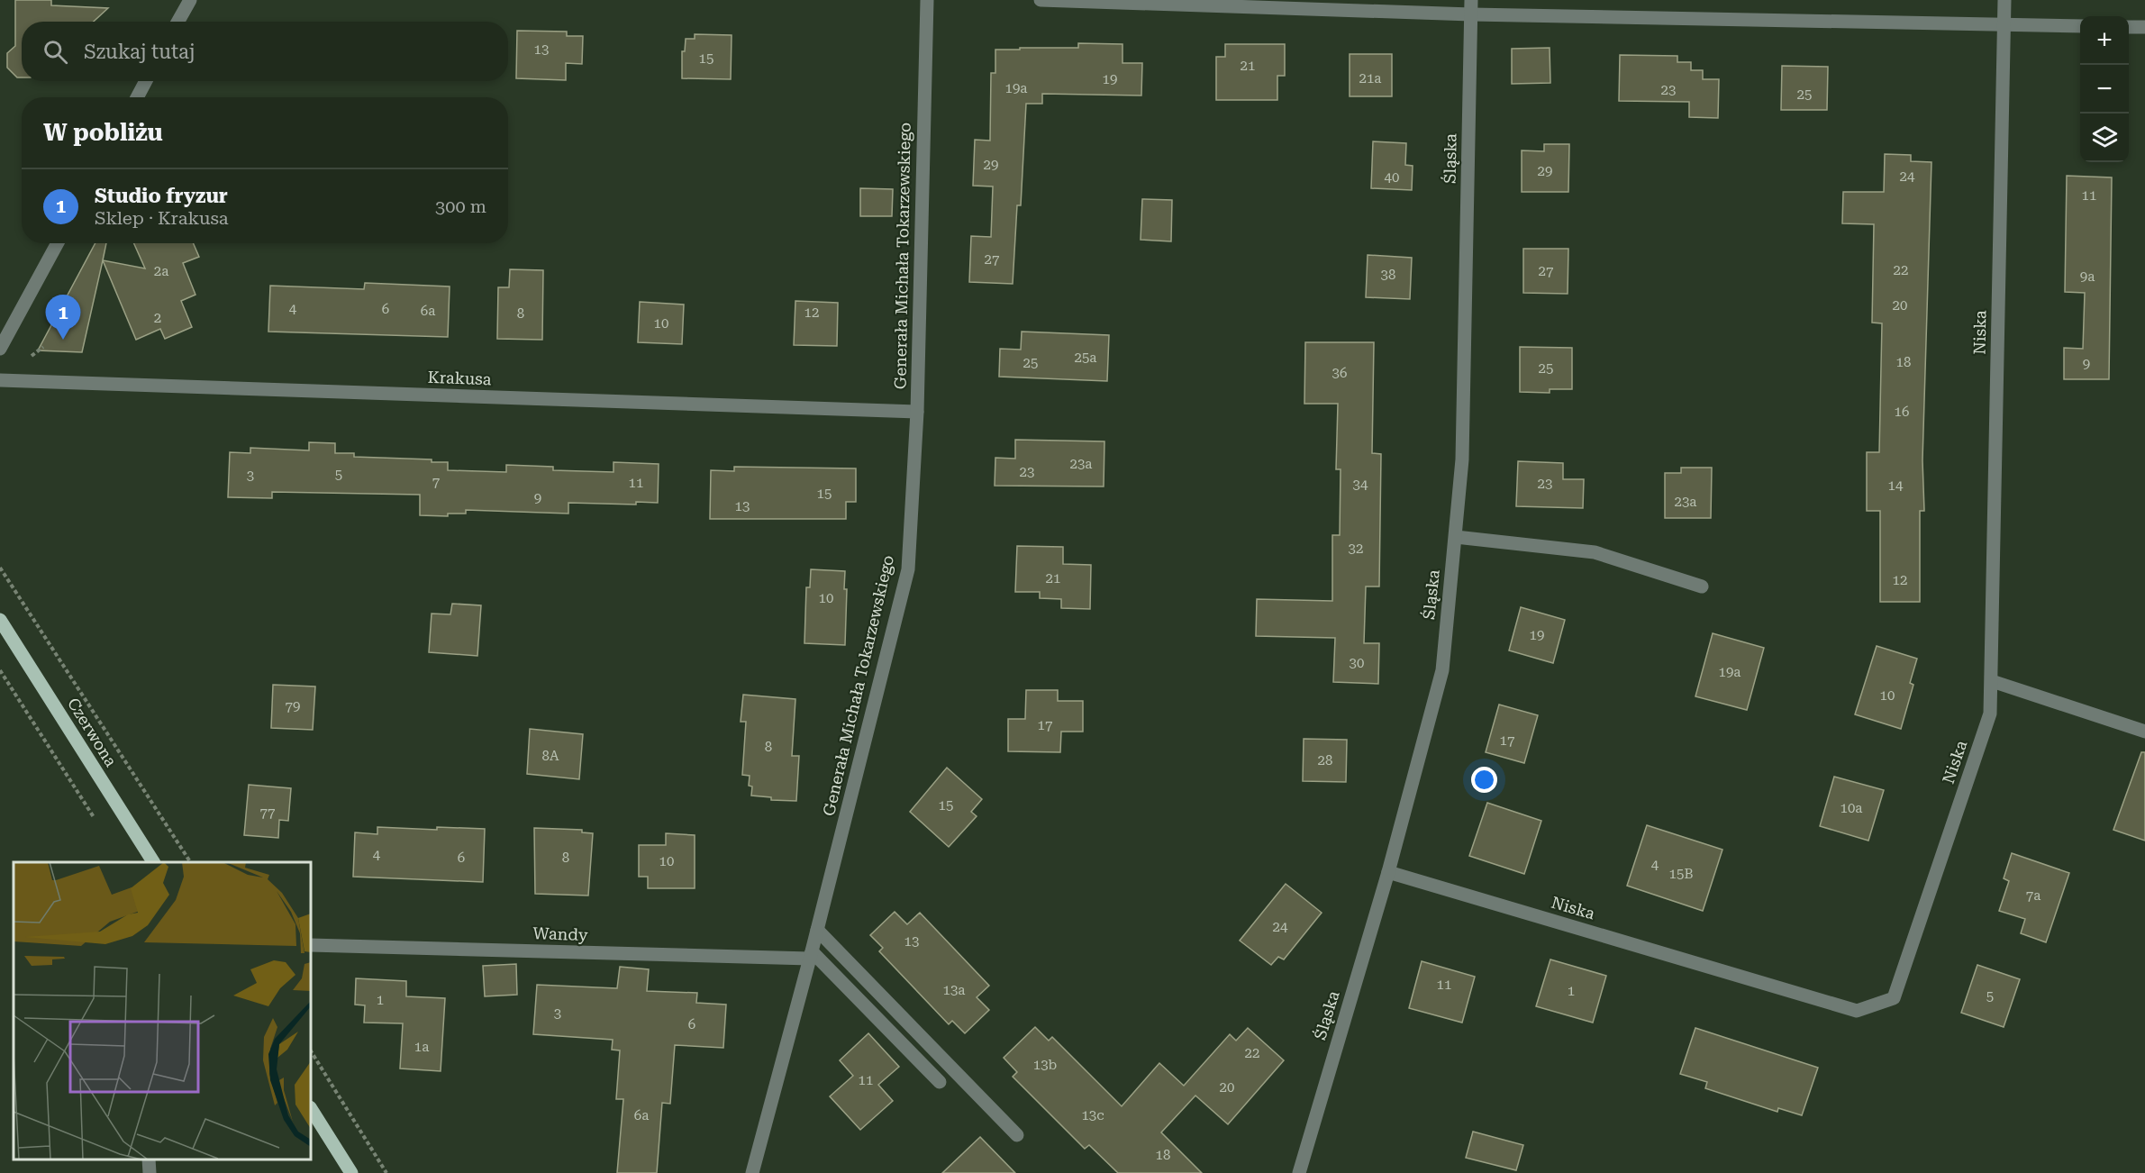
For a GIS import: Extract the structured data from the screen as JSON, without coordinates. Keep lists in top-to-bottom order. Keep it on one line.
{"streets":{"main road":["Czerwona"],"street":["Śląska","Generała Michała Tokarzewskiego","Niska","Krakusa","Wandy"]},"crossings":[["Śląska","Niska"],["Generała Michała Tokarzewskiego","Krakusa"],["Generała Michała Tokarzewskiego","Wandy"]],"house_numbers":["13","15","21","21a","19","19a","23","25","29","29","24","40","11","27","22","2a","27","38","9a","20","4","6","6a","12","8","2","10","25a","18","25","9","25","36","16","23a","23","5","3","7","11","23","34","14","15","9","23a","13","32","21","12","10","19","30","19a","10","79","17","17","8","8A","28","15","10a","77","4","6","8","10","4","15B","7a","24","13","11","13a","1","5","1","3","6","1a","22","13b","11","20","6a","13c","18"],"page":{"map_buttons":["+","−"],"search":"Szukaj tutaj","heading":"W pobliżu","list":[{"mark":"1","name":"Studio fryzur","note":"Sklep · Krakusa","value":"300 m"}],"pins":"1"}}
